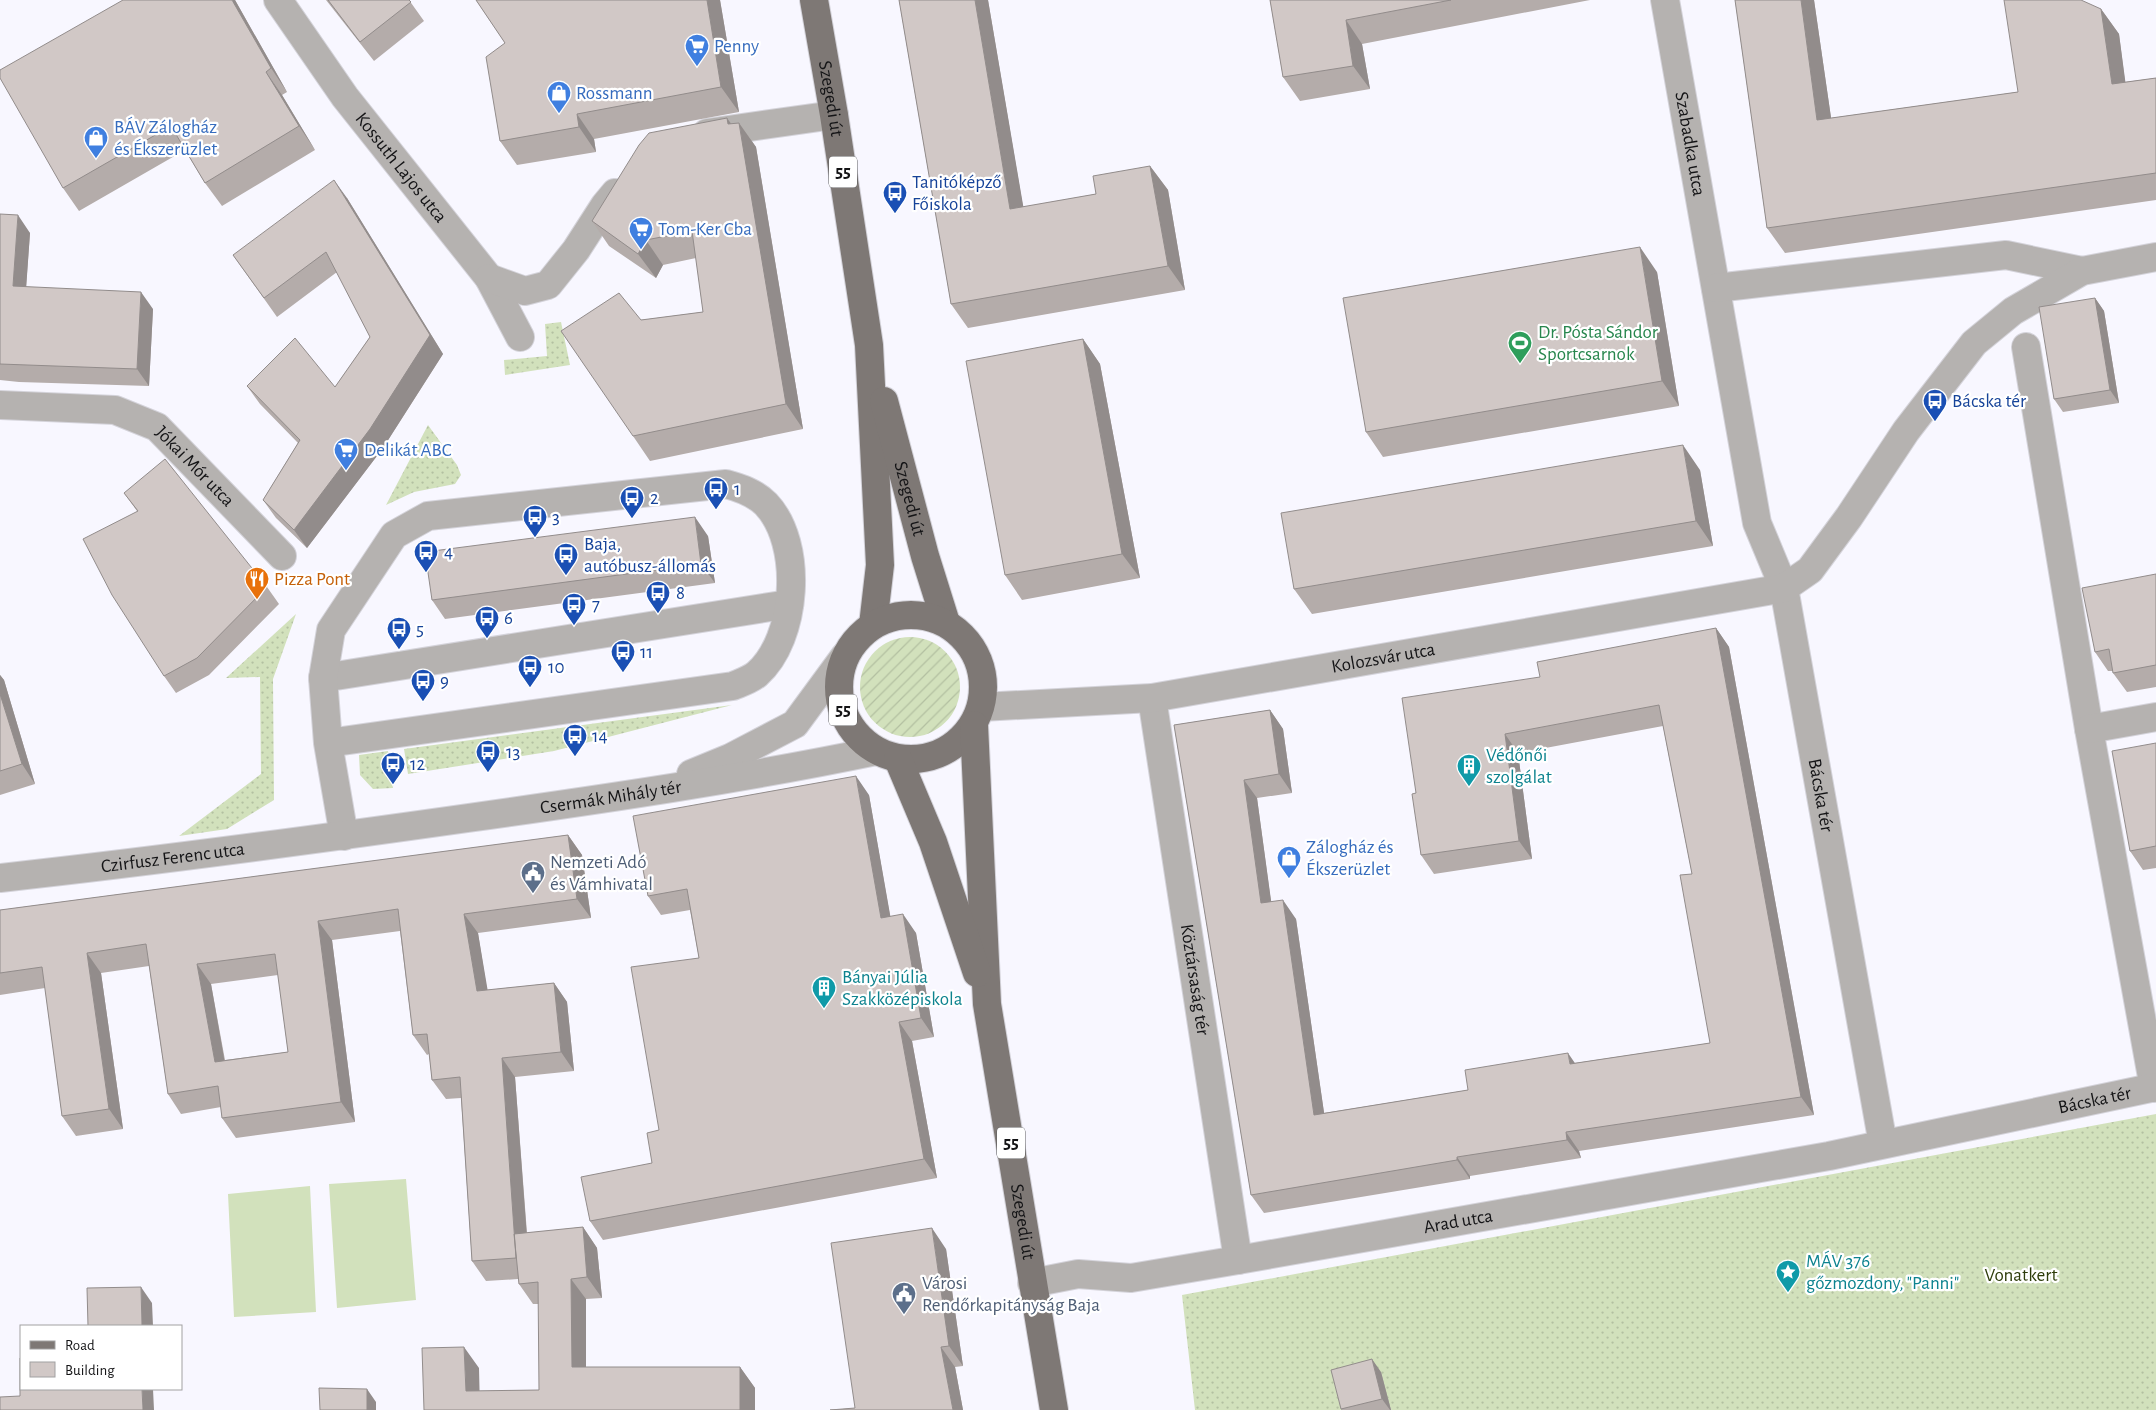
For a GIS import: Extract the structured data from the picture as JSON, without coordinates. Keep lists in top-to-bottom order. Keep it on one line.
{"streets":{"main road":["Szegedi út","55"],"street":["Szabadka utca","Kossuth Lajos utca","Jókai Mór utca","Kolozsvár utca","Bácska tér","Csermák Mihály tér","Czirfusz Ferenc utca","Köztársaság tér","Arad utca"]},"crossings":[["Szegedi út","55"],["Szegedi út","Kolozsvár utca"],["Szegedi út","Csermák Mihály tér"],["Szegedi út","Arad utca"],["Szabadka utca","Bácska tér"],["55","Kolozsvár utca"],["55","Csermák Mihály tér"],["Kolozsvár utca","Bácska tér"],["Kolozsvár utca","Csermák Mihály tér"],["Kolozsvár utca","Köztársaság tér"],["Bácska tér","Arad utca"],["Csermák Mihály tér","Czirfusz Ferenc utca"],["Köztársaság tér","Arad utca"]],"parks":["Vonatkert"],"places":{"supermarket":["Penny","Tom-Ker Cba","Delikát ABC"],"shop":["Rossmann","BÁV Zálogház és Ékszerüzlet","Zálogház és Ékszerüzlet"],"bus stop":["Tanitóképző Főiskola","Bácska tér","1","2","3","4","Baja, autóbusz-állomás","8","7","6","5","11","10","9","14","13","12"],"sports":["Dr. Pósta Sándor Sportcsarnok"],"restaurant":["Pizza Pont"],"building":["Védőnői szolgálat","Bányai Júlia Szakközépiskola"],"public building":["Nemzeti Adó és Vámhivatal","Városi Rendőrkapitányság Baja"],"place":["MÁV 376 gőzmozdony, \"Panni\""]},"legend":["Road","Building"]}
